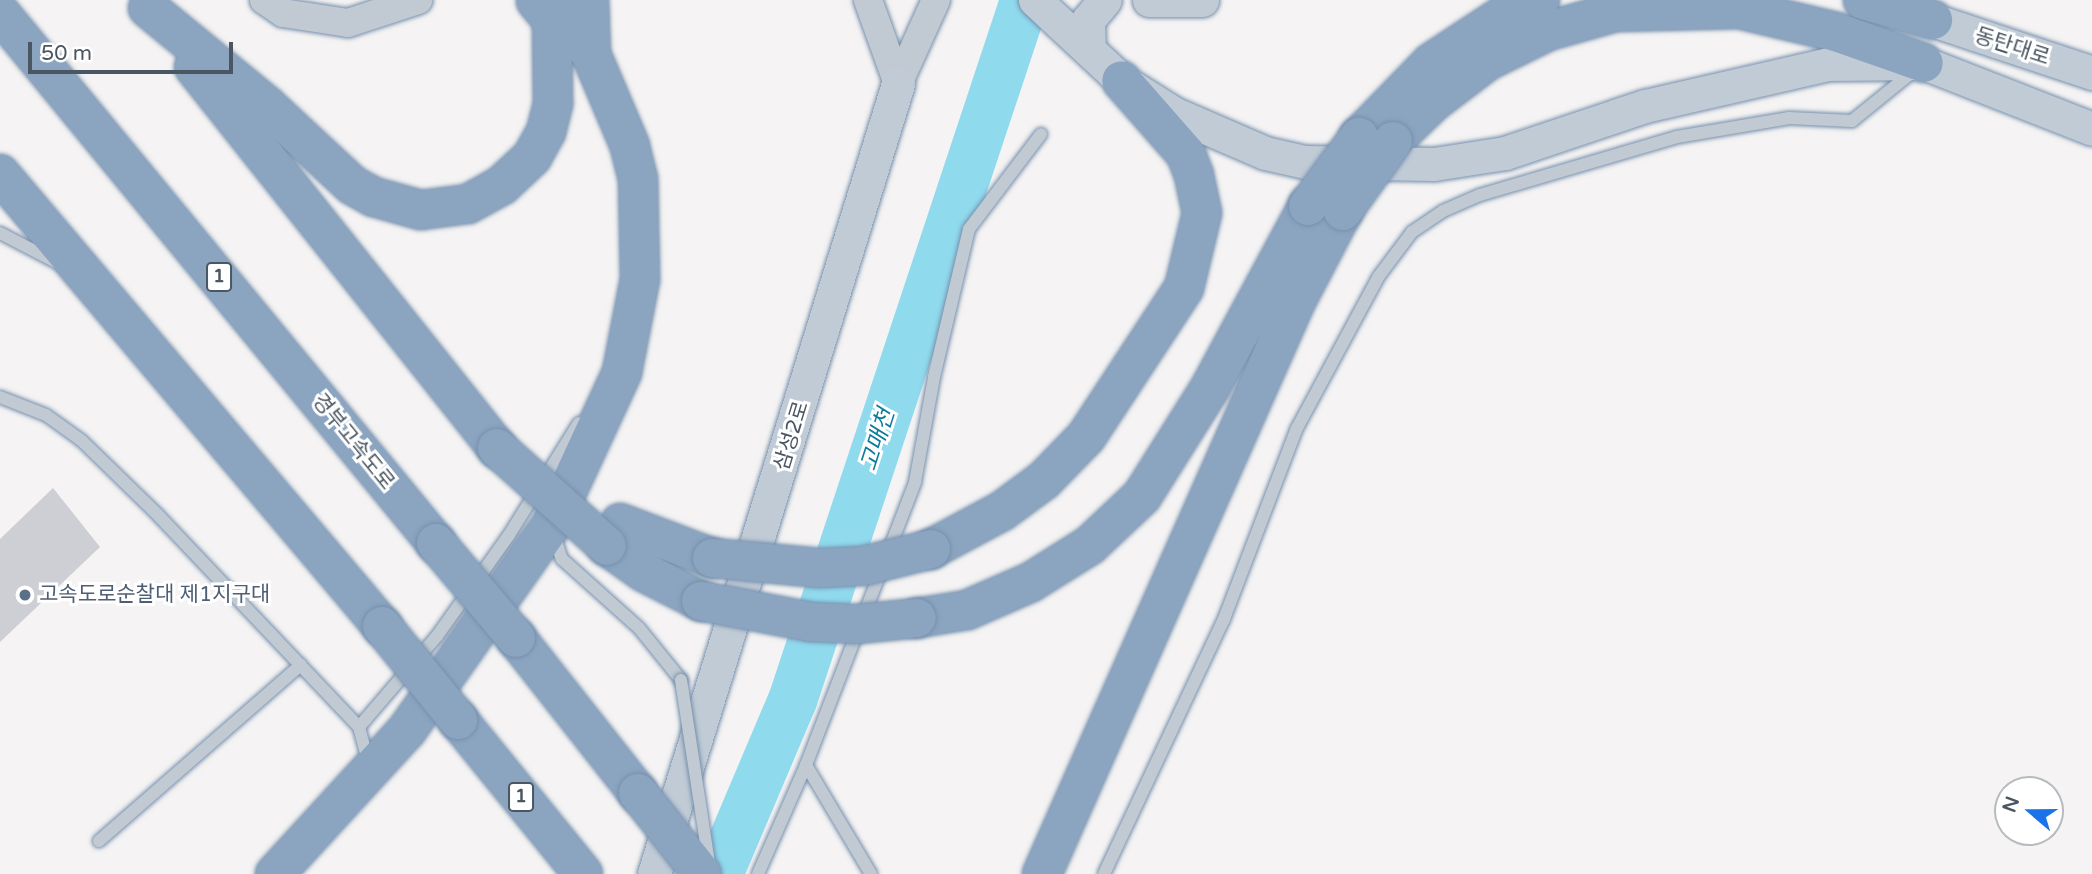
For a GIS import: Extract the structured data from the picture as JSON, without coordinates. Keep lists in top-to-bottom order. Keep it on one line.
{"streets":{"highway":["1","경부고속도로"],"main road":["동탄대로","삼성2로"]},"water":["고매천"],"places":["고속도로순찰대 제1지구대"],"scale_bar":"50 m","north":"left"}
